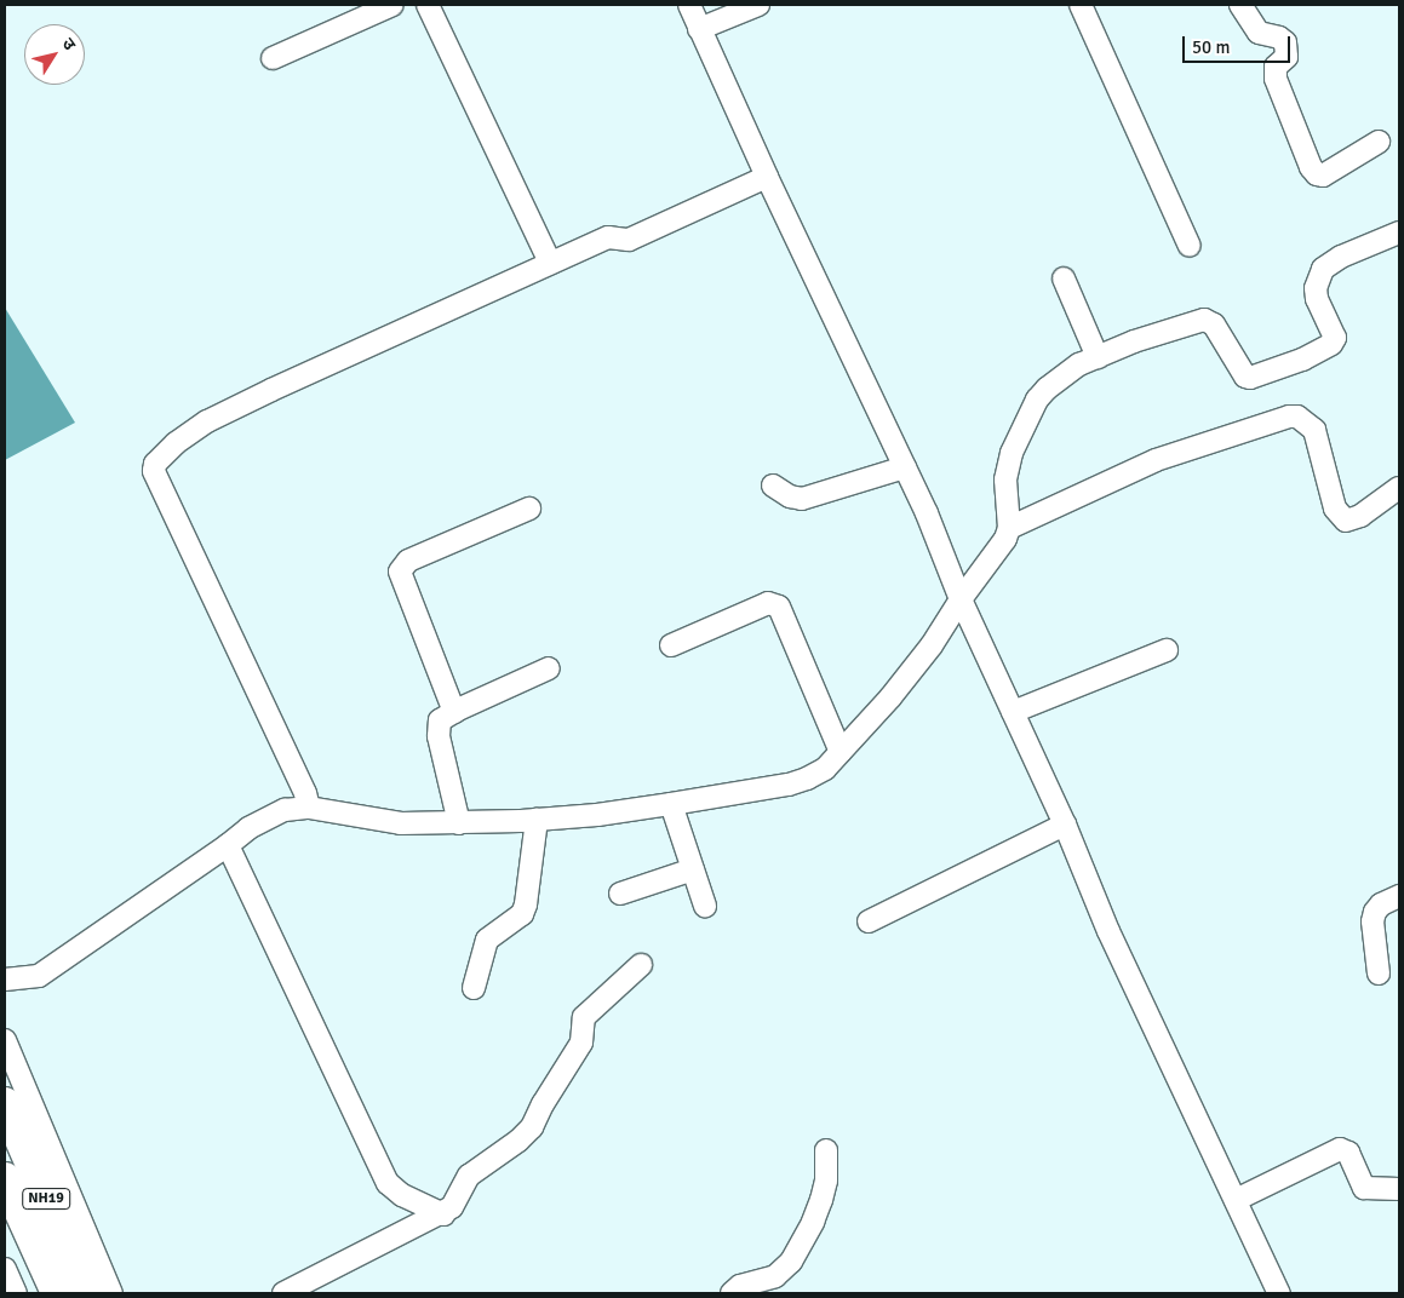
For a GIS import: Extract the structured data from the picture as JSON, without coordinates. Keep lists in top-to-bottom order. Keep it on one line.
{"streets":{"highway":["NH19"]},"scale_bar":"50 m","north":"top right"}
